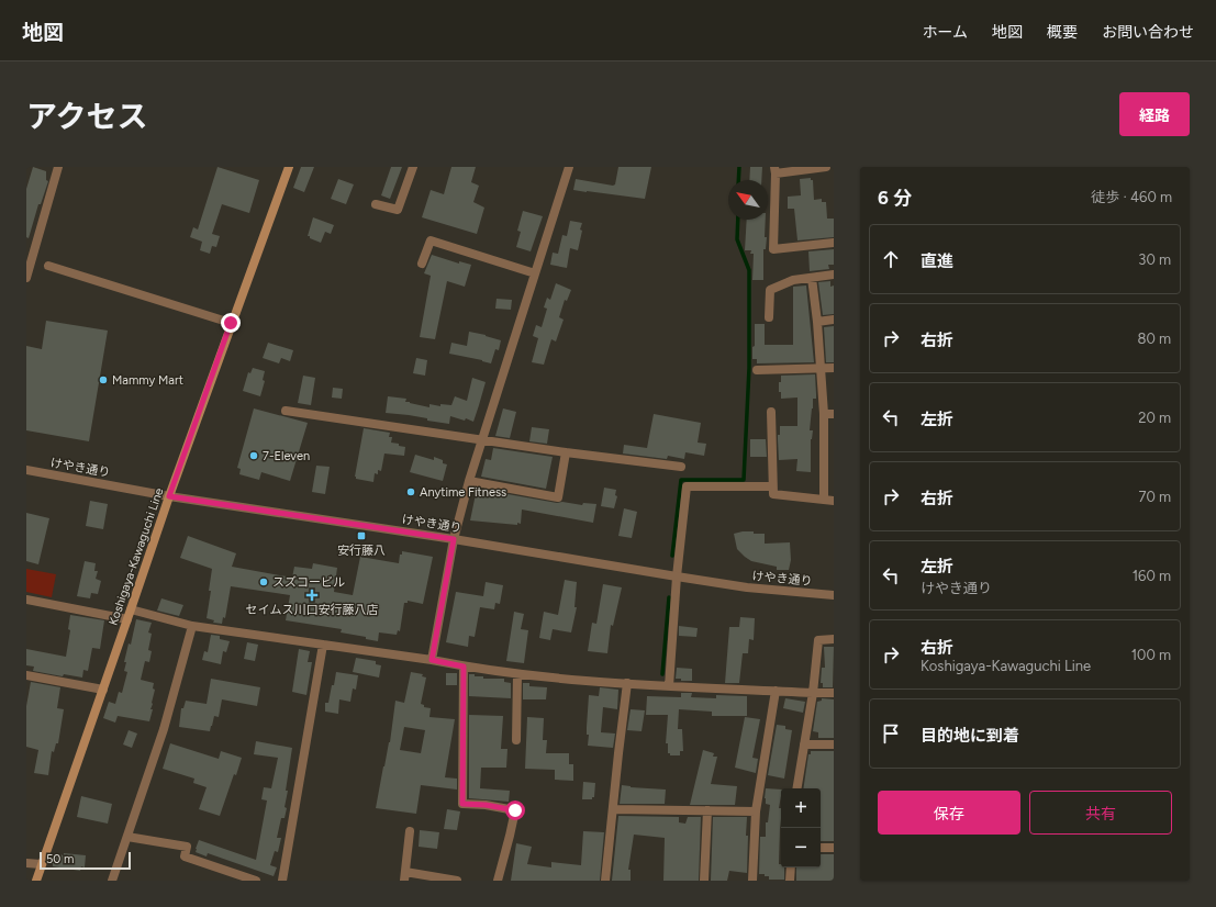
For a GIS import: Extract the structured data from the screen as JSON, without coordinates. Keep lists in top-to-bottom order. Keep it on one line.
{"streets":{"main road":["Koshigaya-Kawaguchi Line"],"street":["けやき通り"]},"crossings":[["けやき通り","Koshigaya-Kawaguchi Line"]],"places":{"other":["Mammy Mart","7-Eleven","Anytime Fitness","スズコービル"],"transit":["安行藤八"],"health":["セイムス川口安行藤八店"]},"scale_bar":"50 m","north":"top left","page":{"header":"地図","nav":["ホーム","地図","概要","お問い合わせ"],"title":"アクセス","buttons":["経路",["保存","共有"]],"heading":["6 分","徒歩 · 460 m"],"list":[["直進","30 m"],["右折","80 m"],["左折","20 m"],["右折","70 m"],["左折","けやき通り","160 m"],["右折","Koshigaya-Kawaguchi Line","100 m"],"目的地に到着"],"map_buttons":["+","−"],"scale":"50 m"}}
